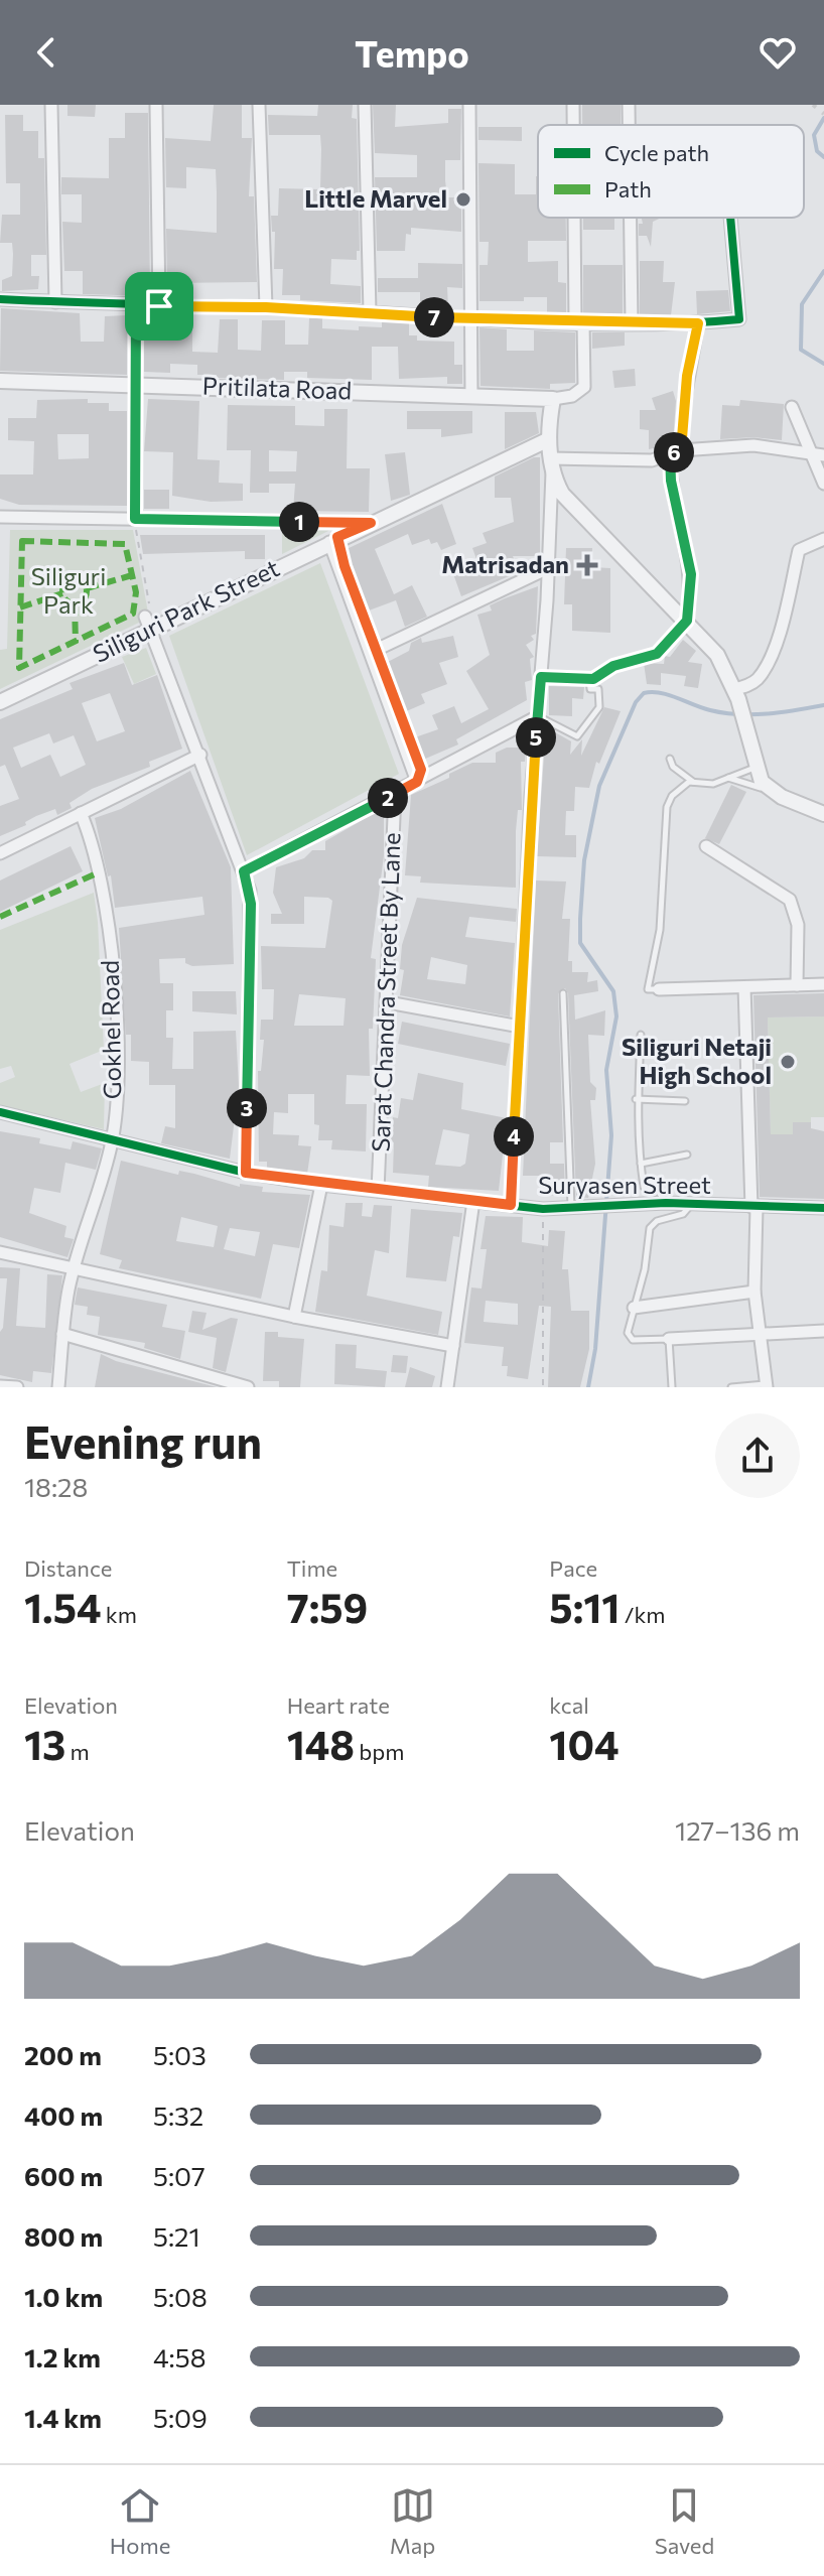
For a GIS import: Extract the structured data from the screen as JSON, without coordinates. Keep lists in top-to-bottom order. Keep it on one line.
{"streets":{"street":["Pritilata Road","Siliguri Park Street","Sarat Chandra Street By Lane","Gokhel Road","Suryasen Street"]},"crossings":[["Sarat Chandra Street By Lane","Suryasen Street"],["Gokhel Road","Suryasen Street"]],"parks":["Siliguri Park"],"places":{"other":["Little Marvel","Siliguri Netaji High School"],"health":["Matrisadan"]},"legend":["Cycle path","Path"],"page":{"header":"Tempo","pins":["7","6","1","5","2","3","4"],"heading":["Evening run","18:28"],"stats":[["Distance","1.54 km"],["Time","7:59"],["Pace","5:11 /km"],["Elevation","13 m"],["Heart rate","148 bpm"],["kcal","104"]],"chart":["Elevation","127–136 m"],"list":[{"name":"200 m","note":"5:03"},{"name":"400 m","note":"5:32"},{"name":"600 m","note":"5:07"},{"name":"800 m","note":"5:21"},{"name":"1.0 km","note":"5:08"},{"name":"1.2 km","note":"4:58"},{"name":"1.4 km","note":"5:09"}],"tabs":["Home","Map","Saved"]}}
